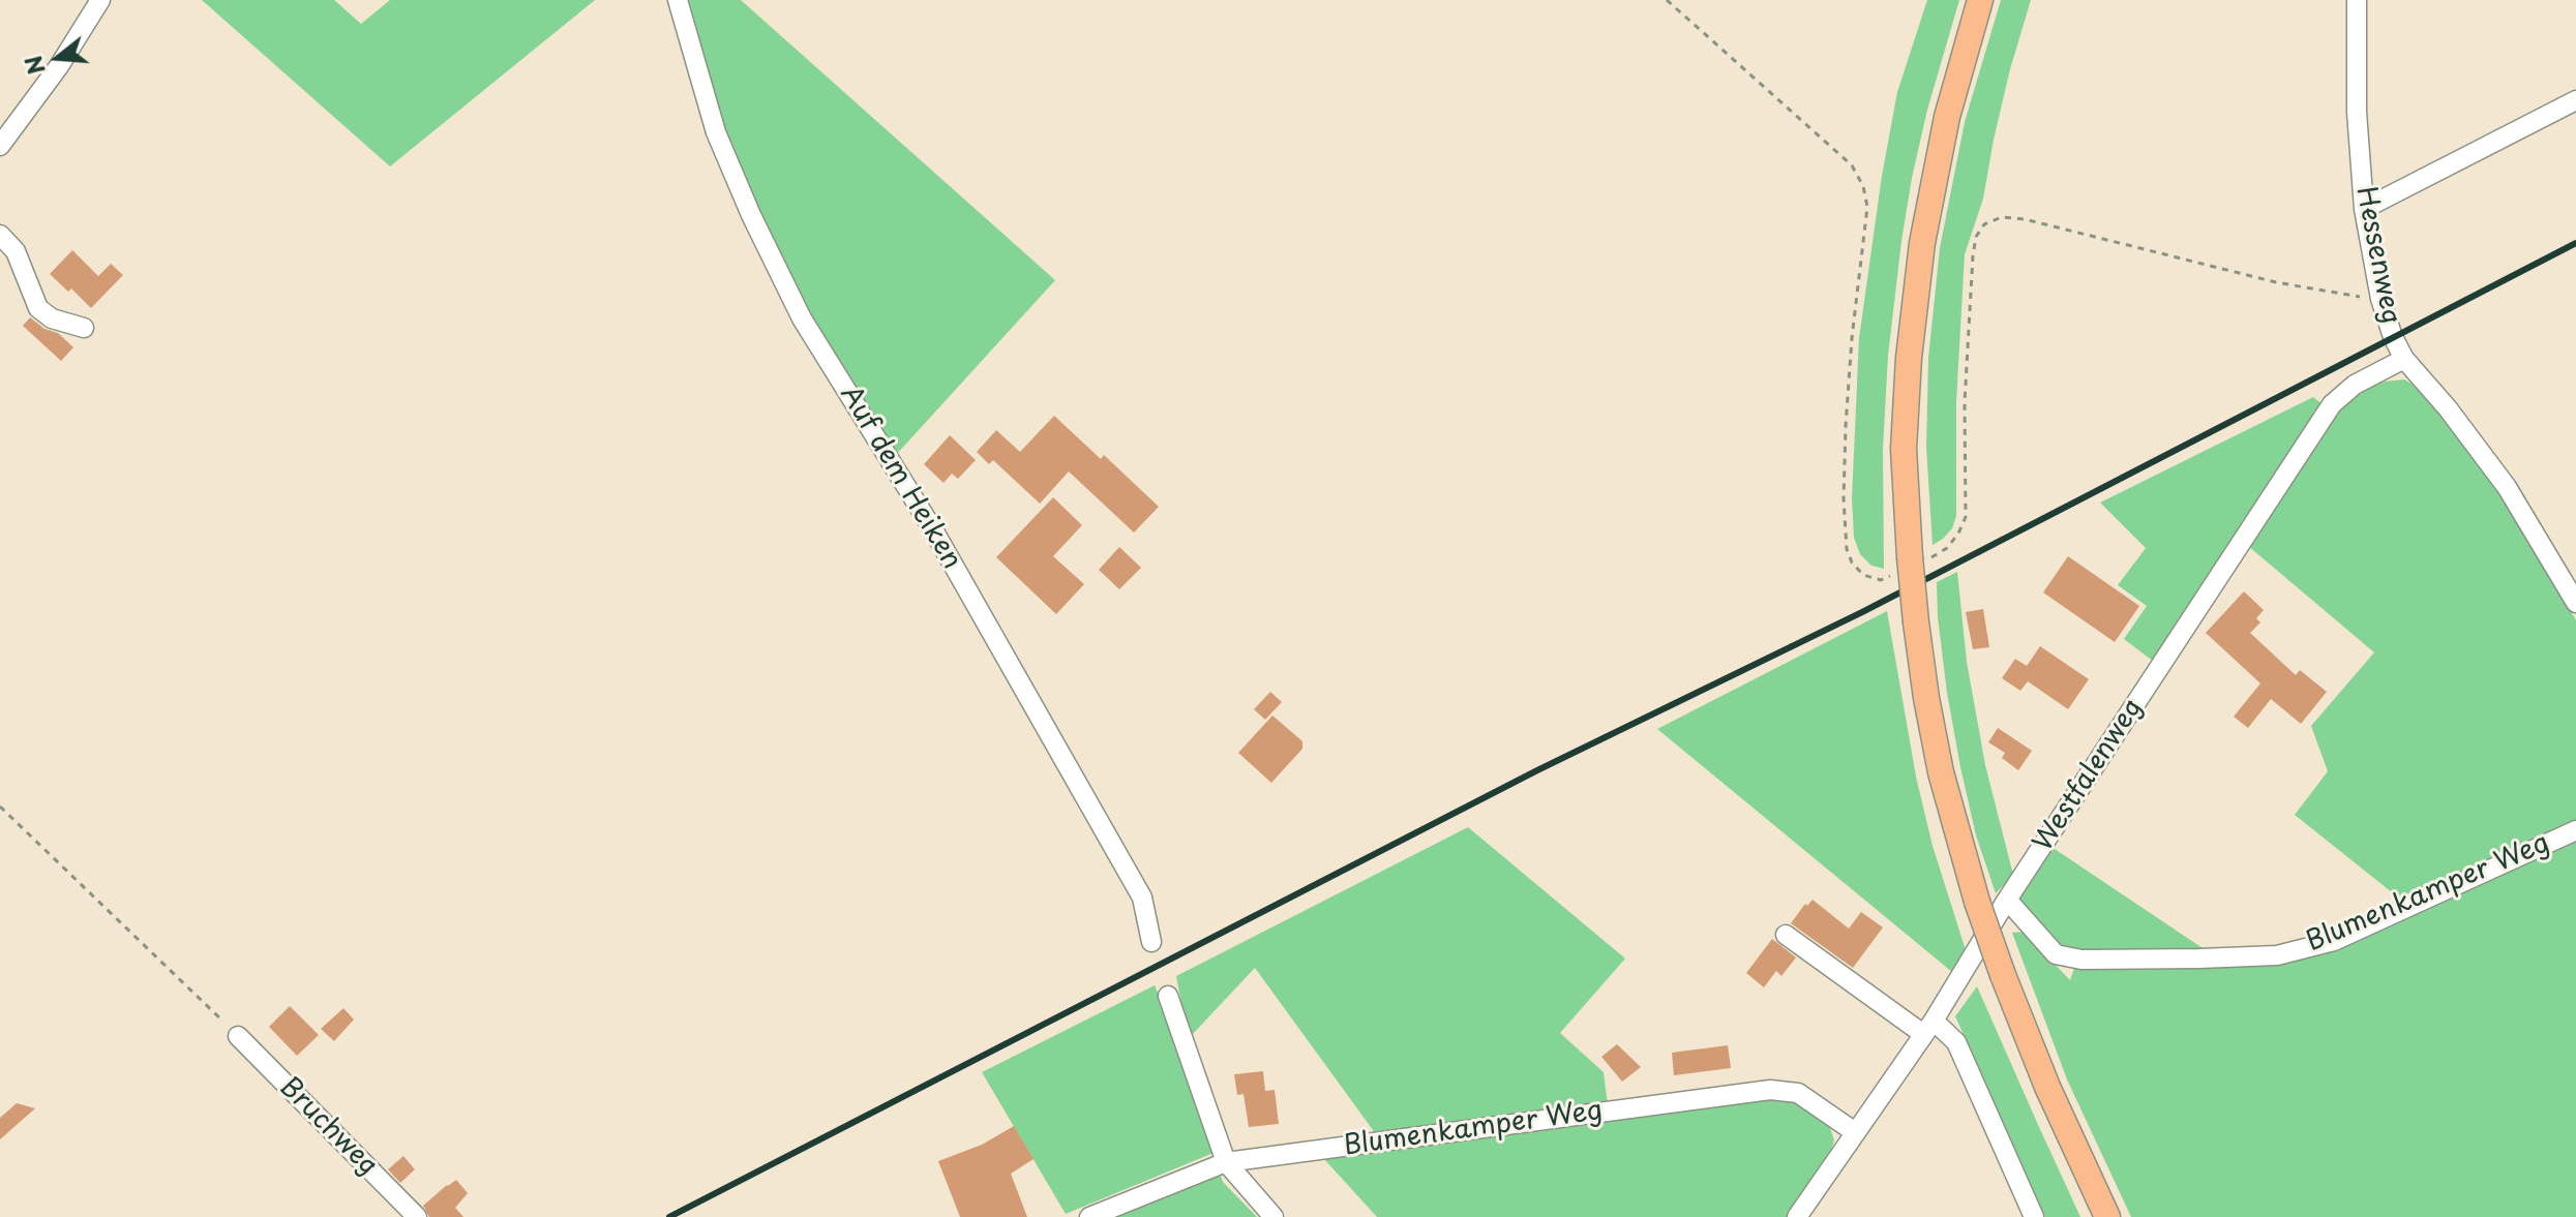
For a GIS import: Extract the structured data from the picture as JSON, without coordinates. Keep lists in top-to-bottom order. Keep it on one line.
{"streets":{"street":["Hessenweg","Auf dem Heiken","Westfalenweg","Blumenkamper Weg","Bruchweg"]},"crossings":[["Hessenweg","Westfalenweg"],["Westfalenweg","Blumenkamper Weg"]],"north":"left"}
